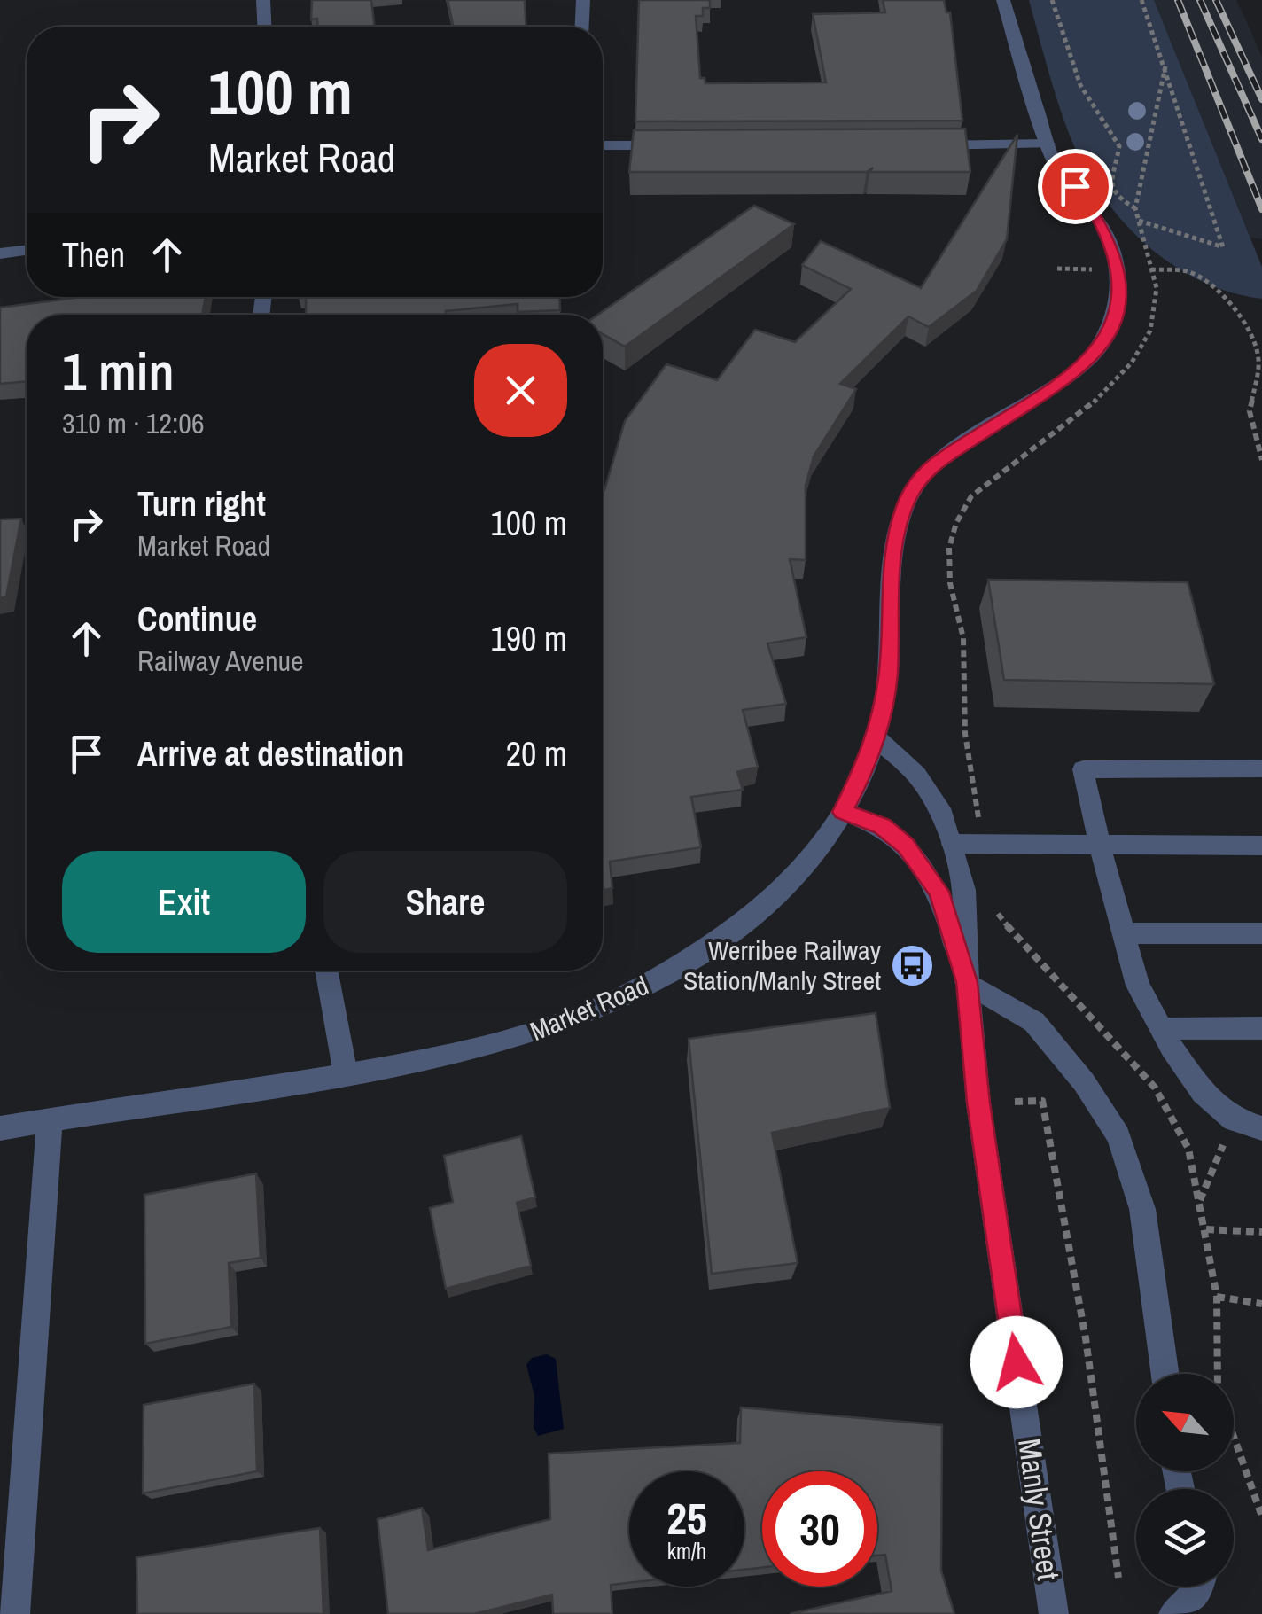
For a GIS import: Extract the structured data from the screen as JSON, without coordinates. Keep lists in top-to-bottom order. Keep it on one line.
{"streets":{"street":["Market Road","Manly Street"]},"crossings":[["Market Road","Manly Street"]],"places":{"bus stop":["Werribee Railway Station/Manly Street"]},"north":"top left","page":{"turn":["100 m","Market Road"],"then":"Then","heading":["1 min","310 m · 12:06"],"list":[{"name":"Turn right","note":"Market Road","value":"100 m"},{"name":"Continue","note":"Railway Avenue","value":"190 m"},{"name":"Arrive at destination","value":"20 m"}],"buttons":["Exit","Share"],"speed":"25 km/h","limit":"30"}}
